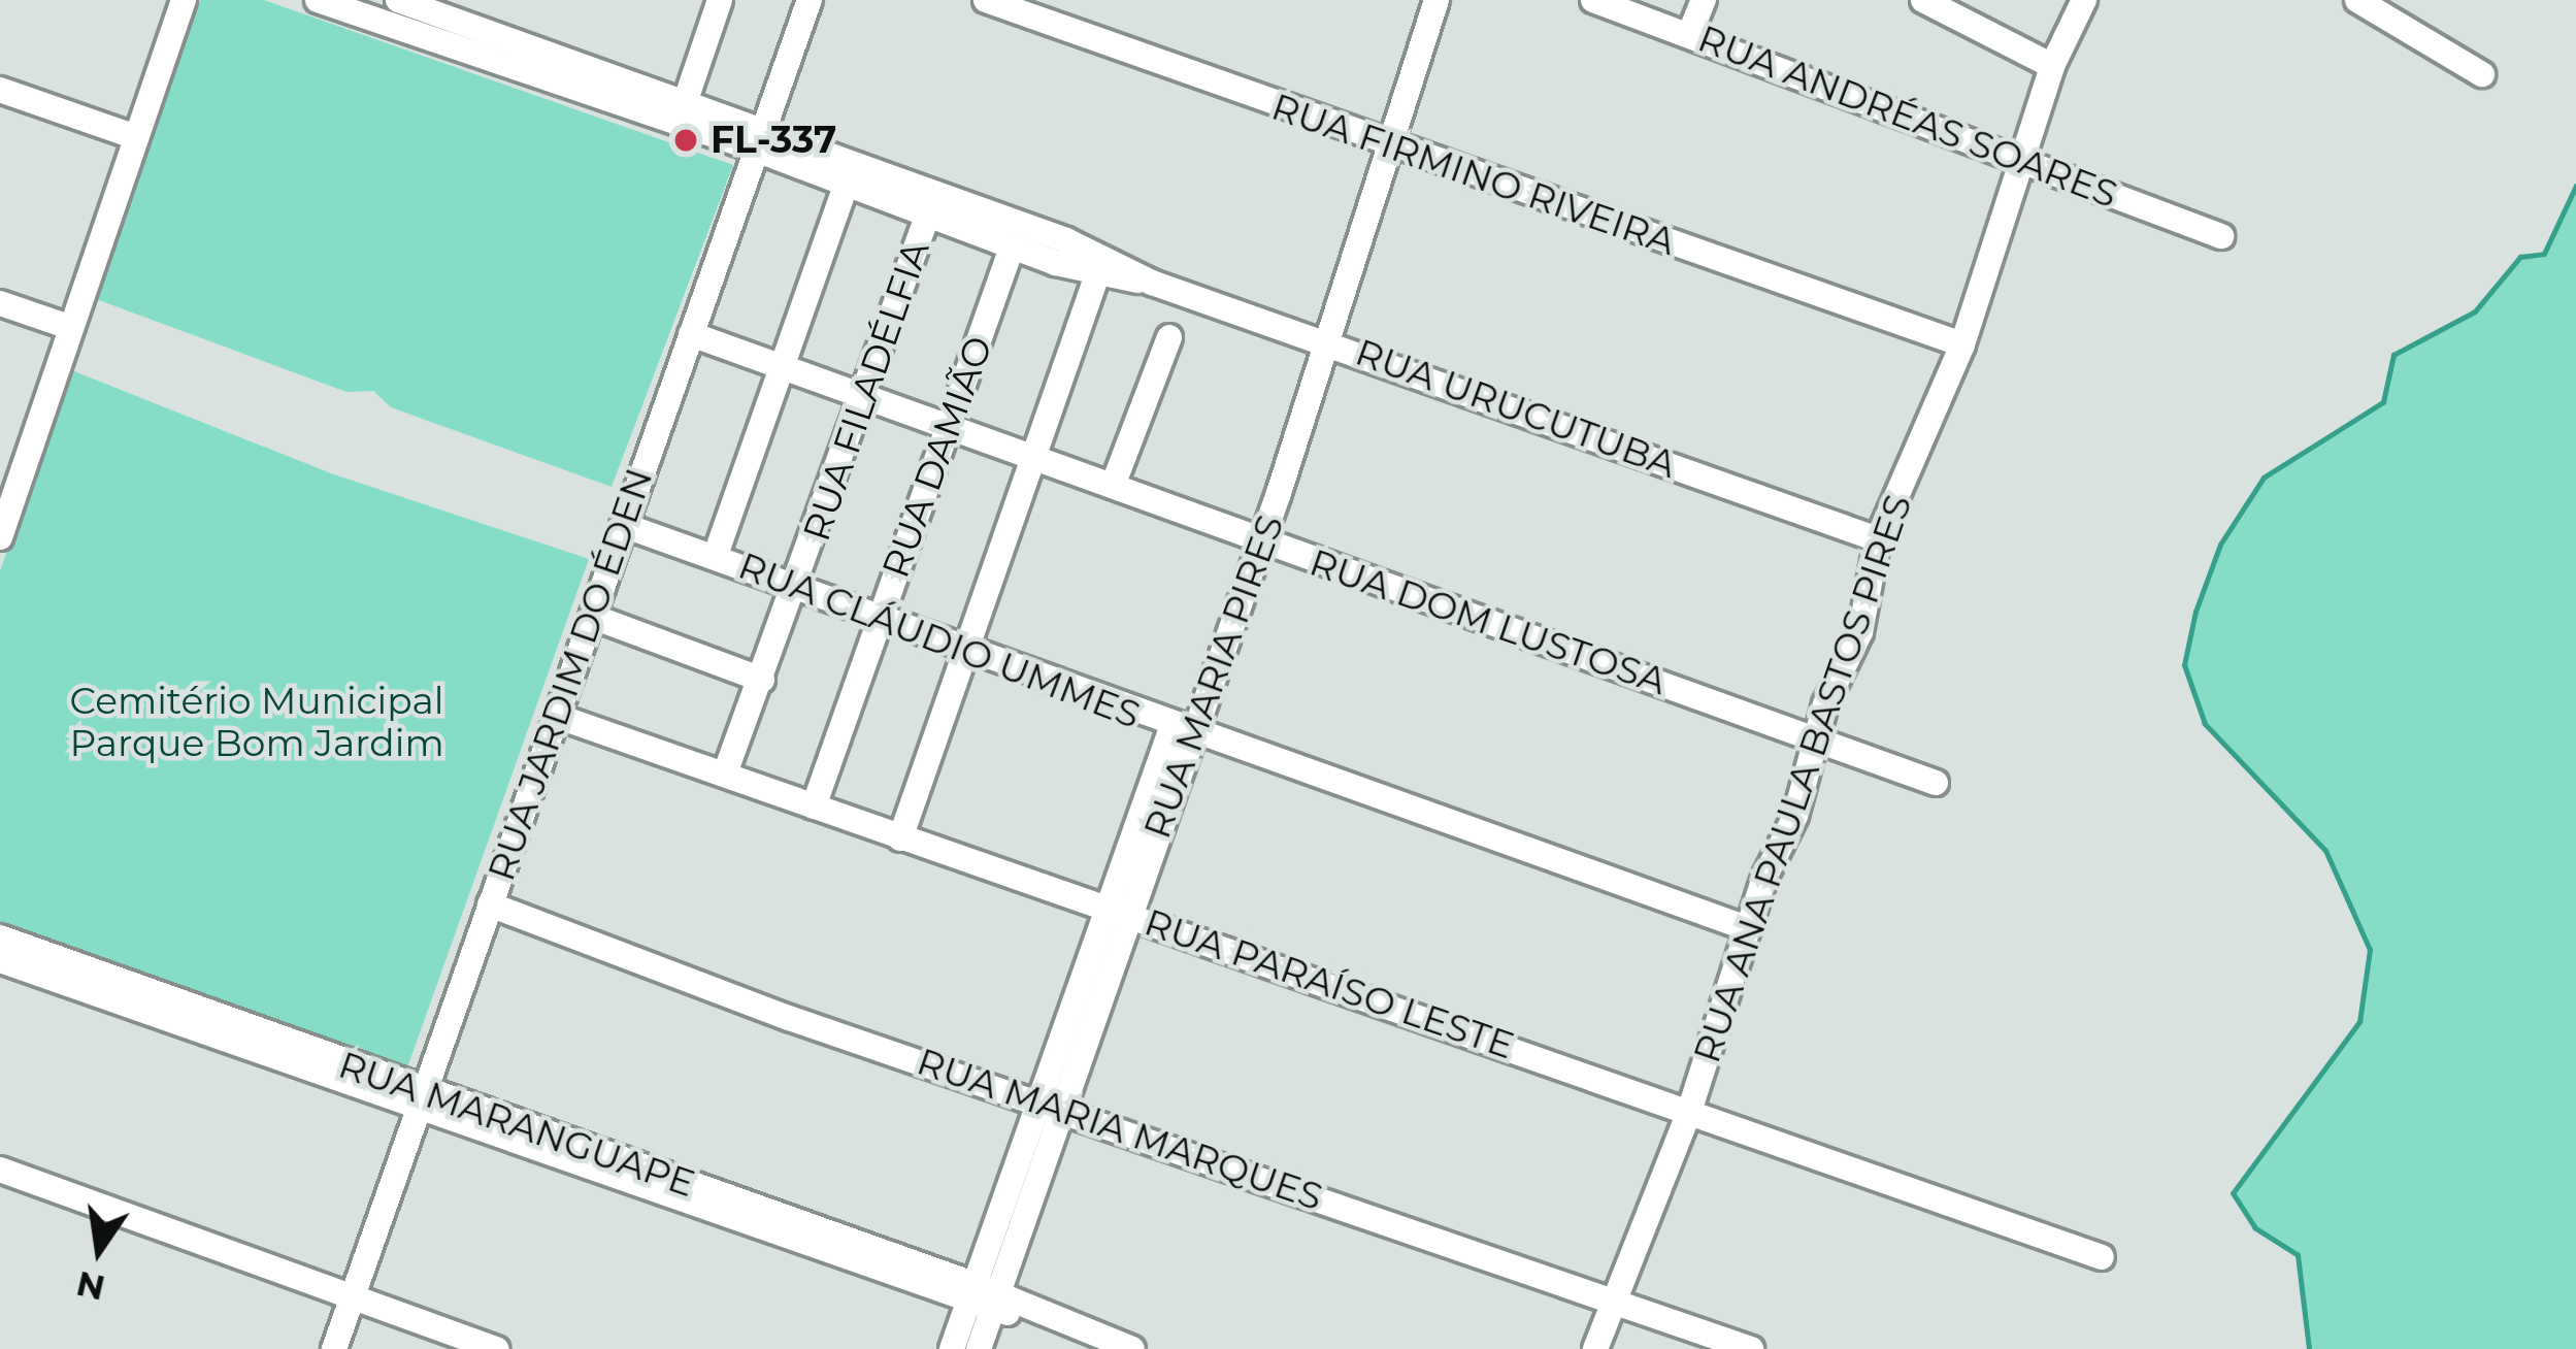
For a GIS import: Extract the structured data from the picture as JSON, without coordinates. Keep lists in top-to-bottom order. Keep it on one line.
{"streets":{"street":["RUA ANDRÉAS SOARES","RUA FIRMINO RIVEIRA","RUA FILADÉLFIA","RUA URUCUTUBA","RUA DAMIÃO","RUA DOM LUSTOSA","RUA CLÁUDIO UMMES","RUA JARDIM DO ÉDEN","RUA MARIA PIRES","RUA ANA PAULA BASTOS PIRES","RUA PARAÍSO LESTE","RUA MARANGUAPE","RUA MARIA MARQUES"]},"crossings":[["RUA ANDRÉAS SOARES","RUA ANA PAULA BASTOS PIRES"],["RUA FIRMINO RIVEIRA","RUA MARIA PIRES"],["RUA FIRMINO RIVEIRA","RUA ANA PAULA BASTOS PIRES"],["RUA FILADÉLFIA","RUA URUCUTUBA"],["RUA FILADÉLFIA","RUA DOM LUSTOSA"],["RUA FILADÉLFIA","RUA CLÁUDIO UMMES"],["RUA FILADÉLFIA","RUA PARAÍSO LESTE"],["RUA URUCUTUBA","RUA DAMIÃO"],["RUA URUCUTUBA","RUA JARDIM DO ÉDEN"],["RUA URUCUTUBA","RUA MARIA PIRES"],["RUA URUCUTUBA","RUA ANA PAULA BASTOS PIRES"],["RUA DAMIÃO","RUA DOM LUSTOSA"],["RUA DAMIÃO","RUA CLÁUDIO UMMES"],["RUA DAMIÃO","RUA PARAÍSO LESTE"],["RUA DOM LUSTOSA","RUA JARDIM DO ÉDEN"],["RUA DOM LUSTOSA","RUA MARIA PIRES"],["RUA DOM LUSTOSA","RUA ANA PAULA BASTOS PIRES"],["RUA CLÁUDIO UMMES","RUA JARDIM DO ÉDEN"],["RUA CLÁUDIO UMMES","RUA MARIA PIRES"],["RUA CLÁUDIO UMMES","RUA ANA PAULA BASTOS PIRES"],["RUA JARDIM DO ÉDEN","RUA PARAÍSO LESTE"],["RUA JARDIM DO ÉDEN","RUA MARANGUAPE"],["RUA JARDIM DO ÉDEN","RUA MARIA MARQUES"],["RUA MARIA PIRES","RUA PARAÍSO LESTE"],["RUA MARIA PIRES","RUA MARANGUAPE"],["RUA MARIA PIRES","RUA MARIA MARQUES"],["RUA ANA PAULA BASTOS PIRES","RUA PARAÍSO LESTE"],["RUA ANA PAULA BASTOS PIRES","RUA MARIA MARQUES"]],"parks":["Cemitério Municipal Parque Bom Jardim"],"places":["FL-337"],"north":"bottom"}
